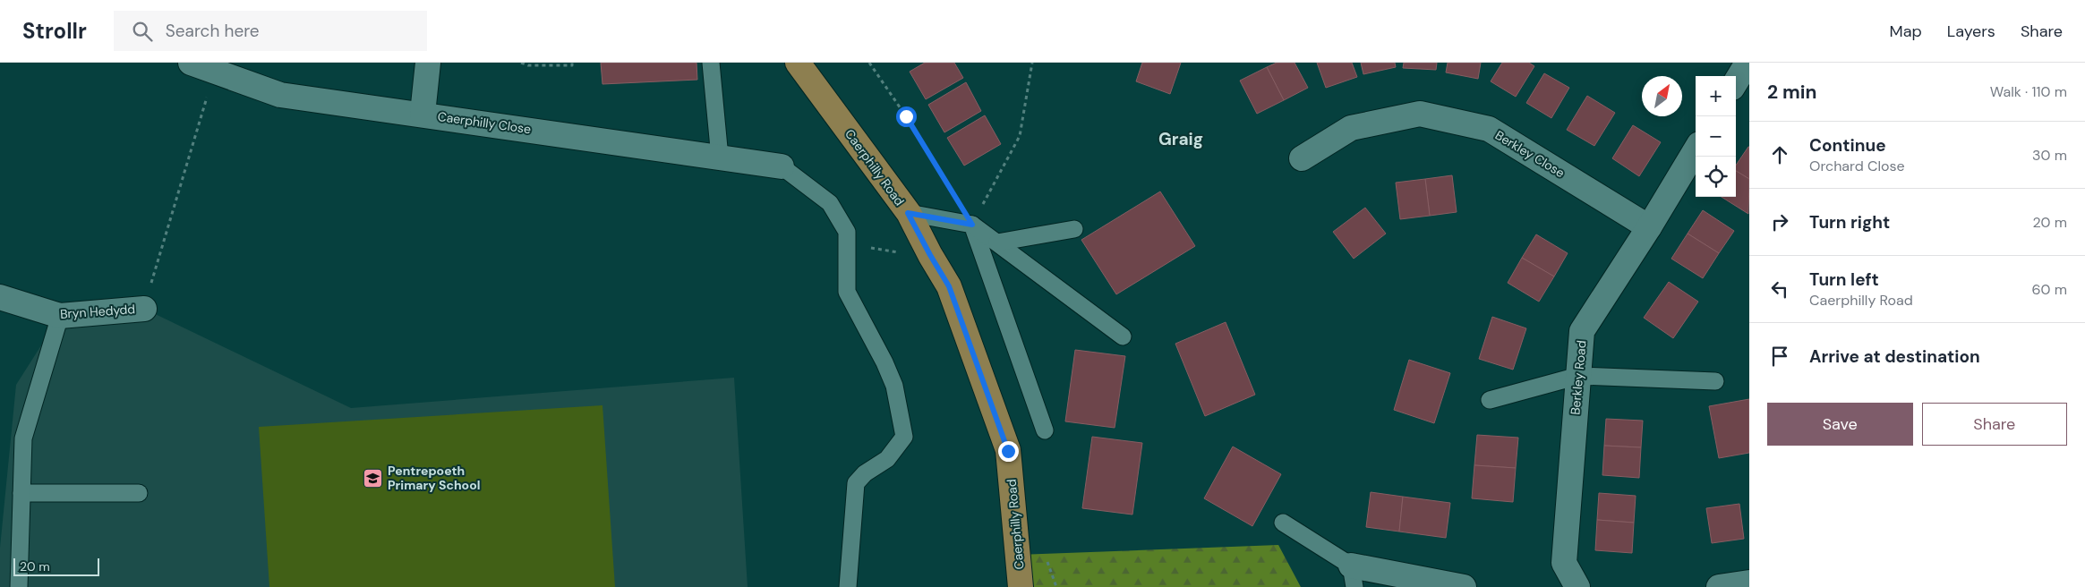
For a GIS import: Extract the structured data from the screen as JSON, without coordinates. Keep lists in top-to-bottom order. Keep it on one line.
{"streets":{"main road":["Caerphilly Road"],"street":["Caerphilly Close","Berkley Close","Bryn Hedydd","Berkley Road"]},"crossings":[["Berkley Close","Berkley Road"]],"districts":["Graig"],"places":{"school or university":["Pentrepoeth Primary School"]},"scale_bar":"20 m","north":"top right","page":{"header":"Strollr","search":"Search here","nav":["Map","Layers","Share"],"heading":["2 min","Walk · 110 m"],"map_buttons":["+","−"],"list":[["Continue","Orchard Close","30 m"],["Turn right","20 m"],["Turn left","Caerphilly Road","60 m"],"Arrive at destination"],"buttons":["Save","Share"],"scale":"20 m"}}
